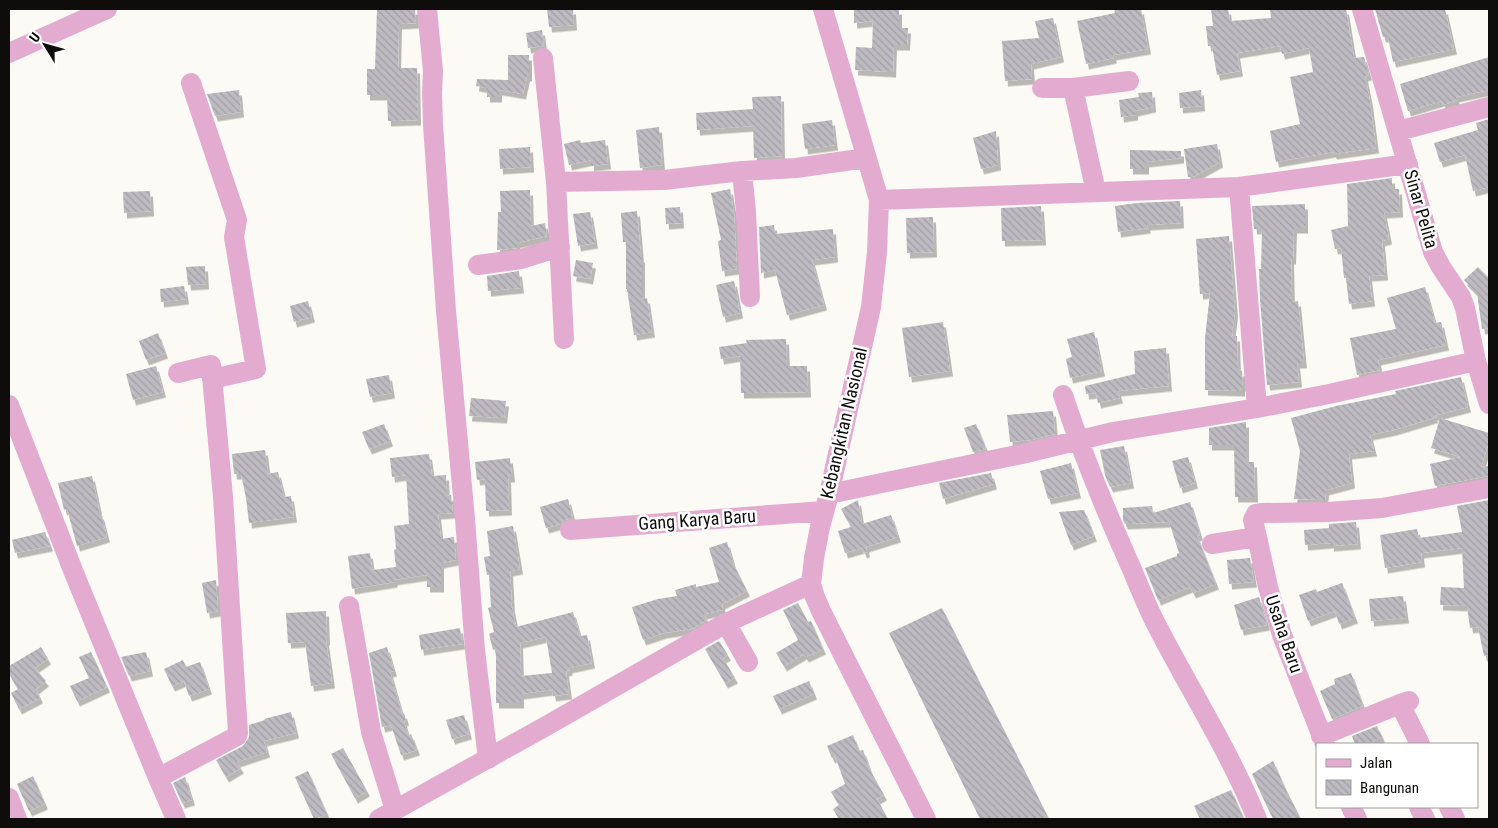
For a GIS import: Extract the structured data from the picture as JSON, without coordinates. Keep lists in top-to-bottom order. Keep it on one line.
{"streets":{"street":["Sinar Pelita","Kebangkitan Nasional","Gang Karya Baru","Usaha Baru"]},"crossings":[["Sinar Pelita","Gang Karya Baru"],["Kebangkitan Nasional","Gang Karya Baru"]],"legend":["Jalan","Bangunan"],"north":"top left"}
